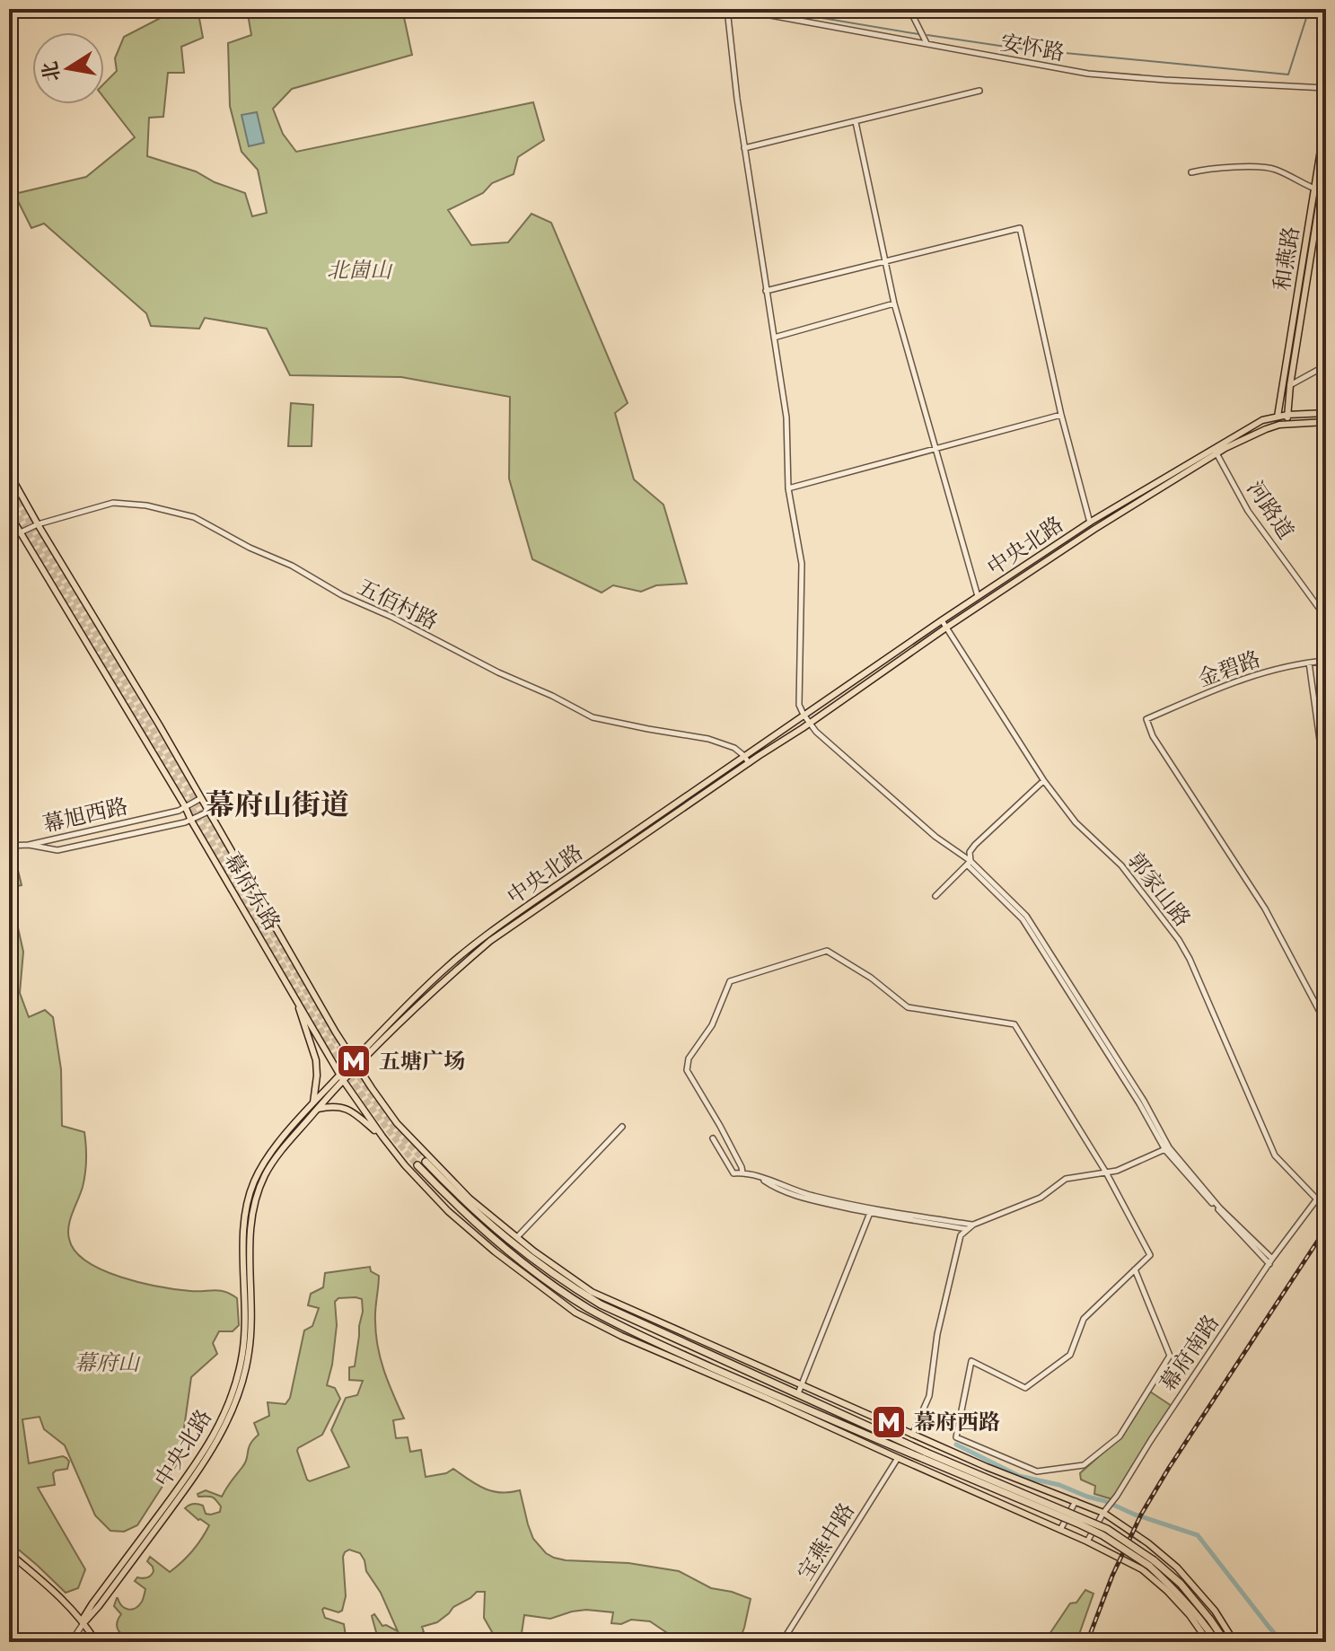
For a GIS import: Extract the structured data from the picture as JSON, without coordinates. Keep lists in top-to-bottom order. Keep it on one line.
{"streets":{"main road":["和燕路","中央北路","幕府东路"],"street":["安怀路","河路道","五佰村路","金碧路","幕旭西路","郭家山路","幕府南路","宝燕中路"]},"crossings":[["和燕路","中央北路"],["河路道","中央北路"],["河路道","金碧路"],["中央北路","五佰村路"],["中央北路","郭家山路"],["中央北路","幕府东路"],["五佰村路","幕府东路"],["幕旭西路","幕府东路"],["郭家山路","幕府南路"]],"districts":["幕府山街道"],"parks":["北崮山","幕府山"],"places":{"metro station":["五塘广场","幕府西路"]},"north":"left"}
